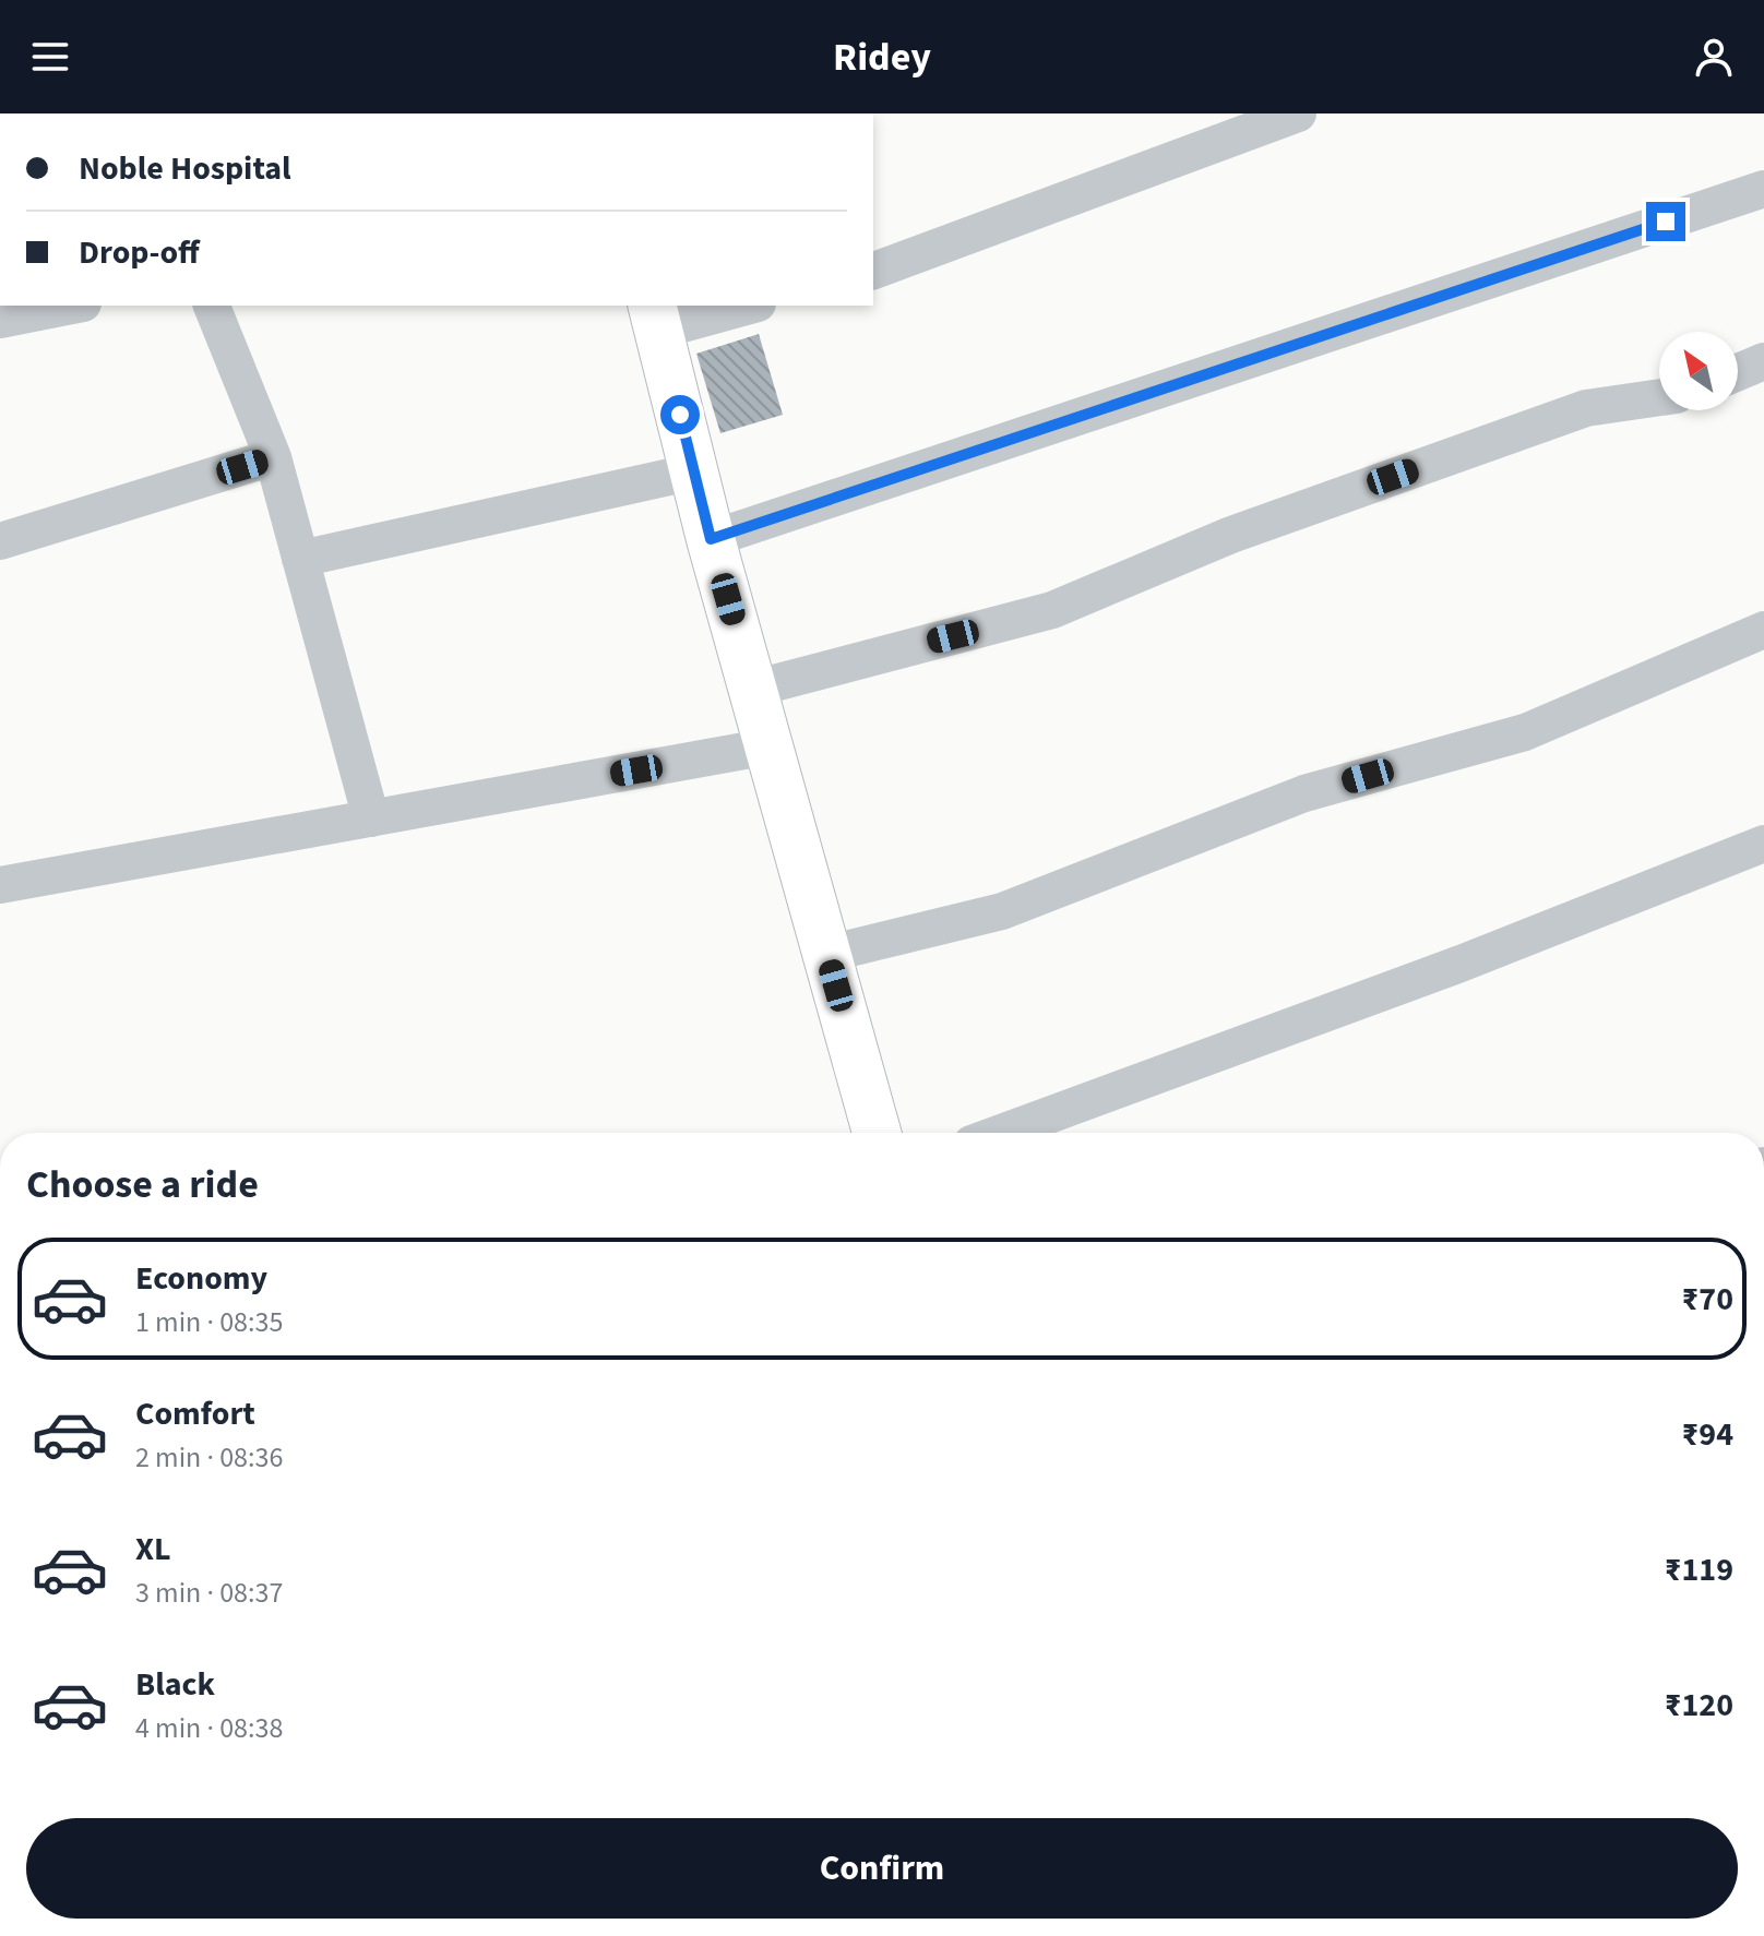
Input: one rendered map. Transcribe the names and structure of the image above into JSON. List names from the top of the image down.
{
  "north": "top left",
  "page": {
    "header": "Ridey",
    "banner": ["Noble Hospital", "Drop-off"],
    "heading": "Choose a ride",
    "list": [
      {
        "name": "Economy",
        "note": "1 min · 08:35",
        "value": "₹70"
      },
      {
        "name": "Comfort",
        "note": "2 min · 08:36",
        "value": "₹94"
      },
      {
        "name": "XL",
        "note": "3 min · 08:37",
        "value": "₹119"
      },
      {
        "name": "Black",
        "note": "4 min · 08:38",
        "value": "₹120"
      }
    ],
    "buttons": "Confirm"
  }
}
